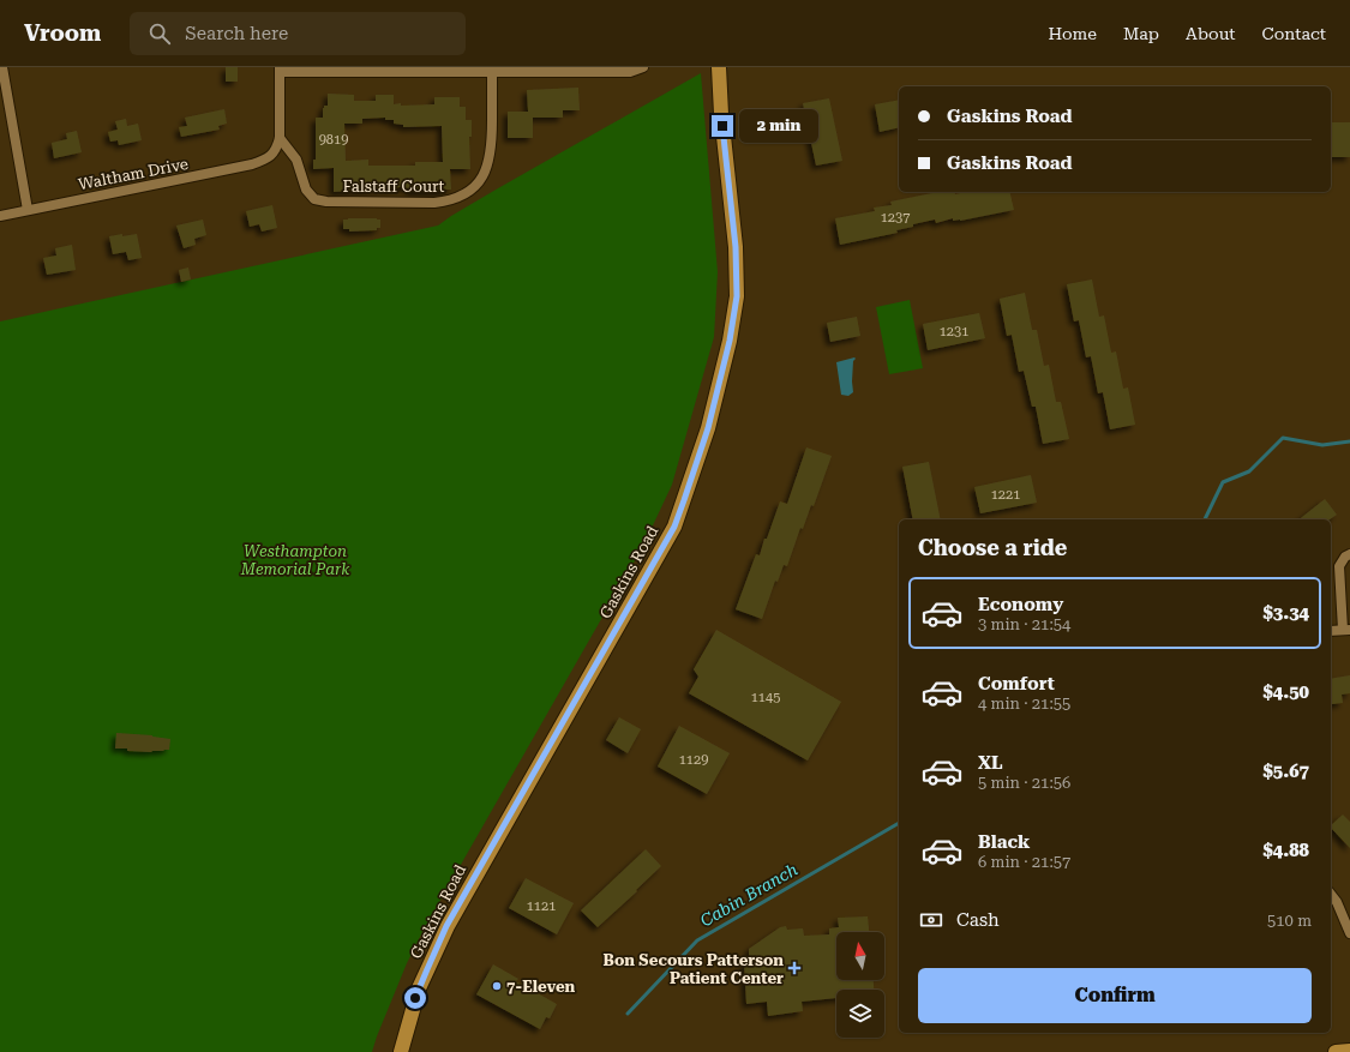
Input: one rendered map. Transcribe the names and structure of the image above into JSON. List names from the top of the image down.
{
  "streets": {
    "main road": ["Gaskins Road"],
    "street": ["Waltham Drive", "Falstaff Court"]
  },
  "crossings": [
    ["Waltham Drive", "Falstaff Court"]
  ],
  "water": ["Cabin Branch"],
  "parks": ["Westhampton Memorial Park"],
  "places": {
    "health": ["Bon Secours Patterson Patient Center"],
    "other": ["7-Eleven"]
  },
  "house_numbers": [
    "9819",
    "1237",
    "1231",
    "1221",
    "1145",
    "1129",
    "1121"
  ],
  "north": "top",
  "page": {
    "header": "Vroom",
    "search": "Search here",
    "nav": [
      "Home",
      "Map",
      "About",
      "Contact"
    ],
    "banner": ["Gaskins Road", "Gaskins Road"],
    "bubble": "2 min",
    "heading": "Choose a ride",
    "list": [
      {
        "name": "Economy",
        "note": "3 min · 21:54",
        "value": "$3.34"
      },
      {
        "name": "Comfort",
        "note": "4 min · 21:55",
        "value": "$4.50"
      },
      {
        "name": "XL",
        "note": "5 min · 21:56",
        "value": "$5.67"
      },
      {
        "name": "Black",
        "note": "6 min · 21:57",
        "value": "$4.88"
      }
    ],
    "pay": ["Cash", "510 m"],
    "buttons": "Confirm"
  }
}
